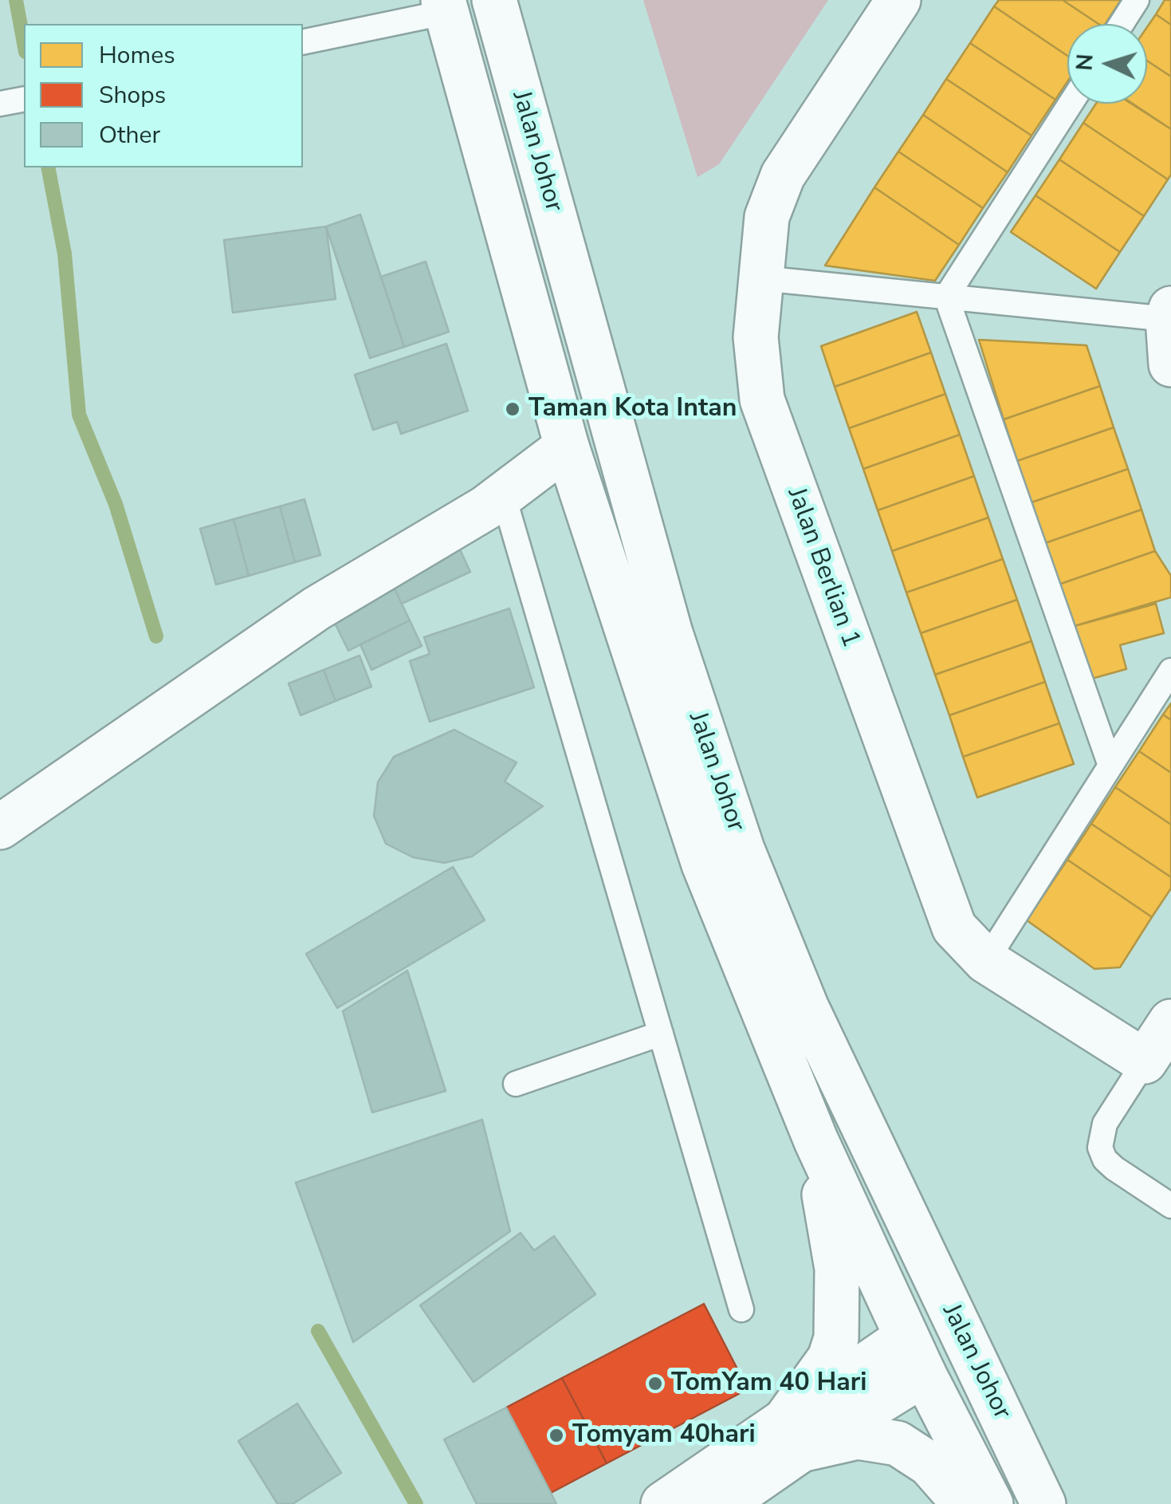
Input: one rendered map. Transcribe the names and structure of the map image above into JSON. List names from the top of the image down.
{
  "streets": {
    "main road": ["Jalan Johor", "Jalan Berlian 1"]
  },
  "places": ["Taman Kota Intan", "TomYam 40 Hari", "Tomyam 40hari"],
  "legend": ["Homes", "Shops", "Other"],
  "north": "left"
}
